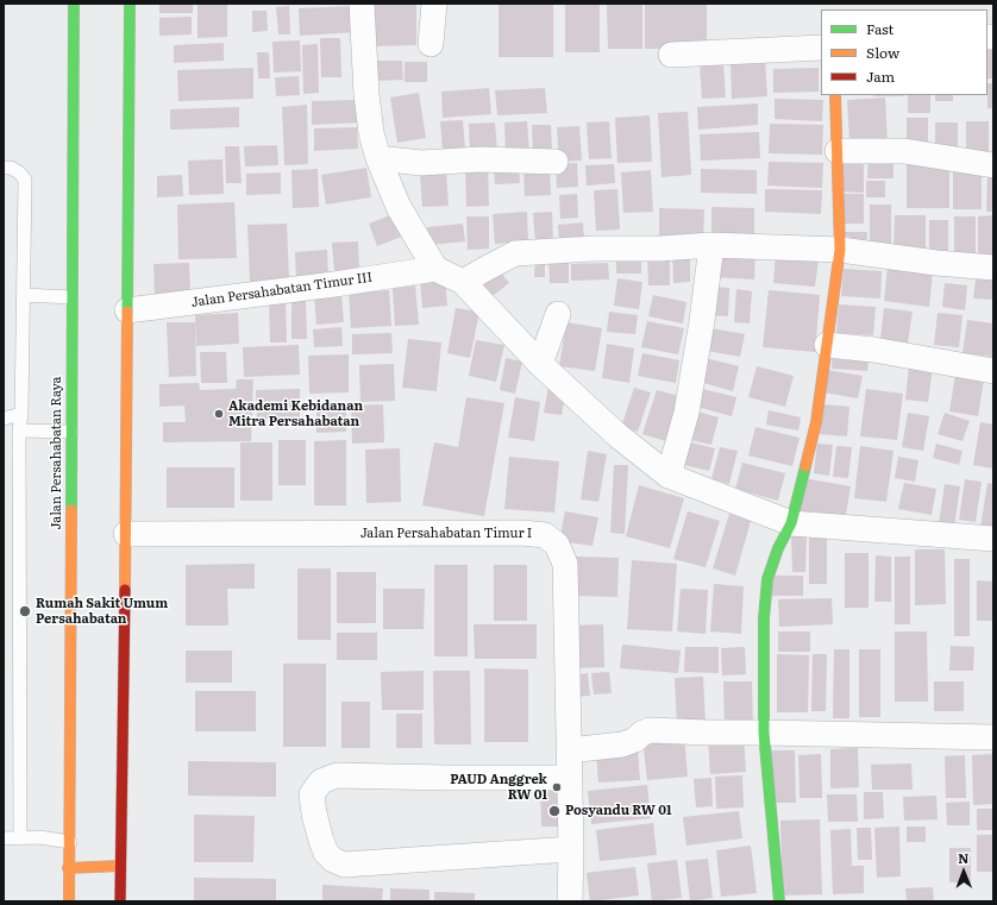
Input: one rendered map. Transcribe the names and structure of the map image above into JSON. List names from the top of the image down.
{
  "streets": {
    "street": ["Jalan Persahabatan Timur III", "Jalan Persahabatan Raya", "Jalan Persahabatan Timur I"]
  },
  "places": [
    "Akademi Kebidanan Mitra Persahabatan",
    "Rumah Sakit Umum Persahabatan",
    "PAUD Anggrek RW 01",
    "Posyandu RW 01"
  ],
  "legend": ["Fast", "Slow", "Jam"],
  "north": "top"
}
